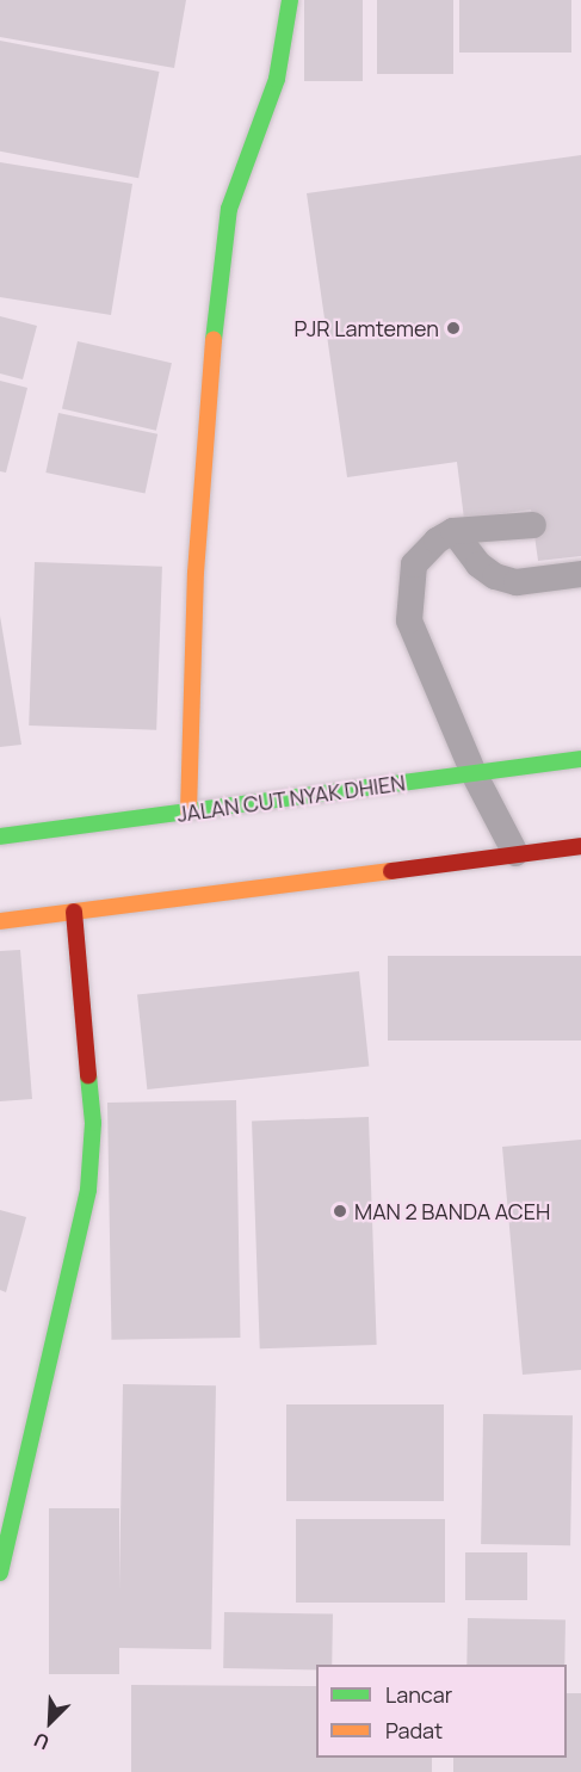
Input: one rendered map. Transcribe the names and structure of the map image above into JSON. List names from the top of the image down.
{
  "streets": {
    "main road": ["JALAN CUT NYAK DHIEN"]
  },
  "places": ["PJR Lamtemen", "MAN 2 BANDA ACEH"],
  "legend": ["Lancar", "Padat"],
  "north": "bottom left"
}
